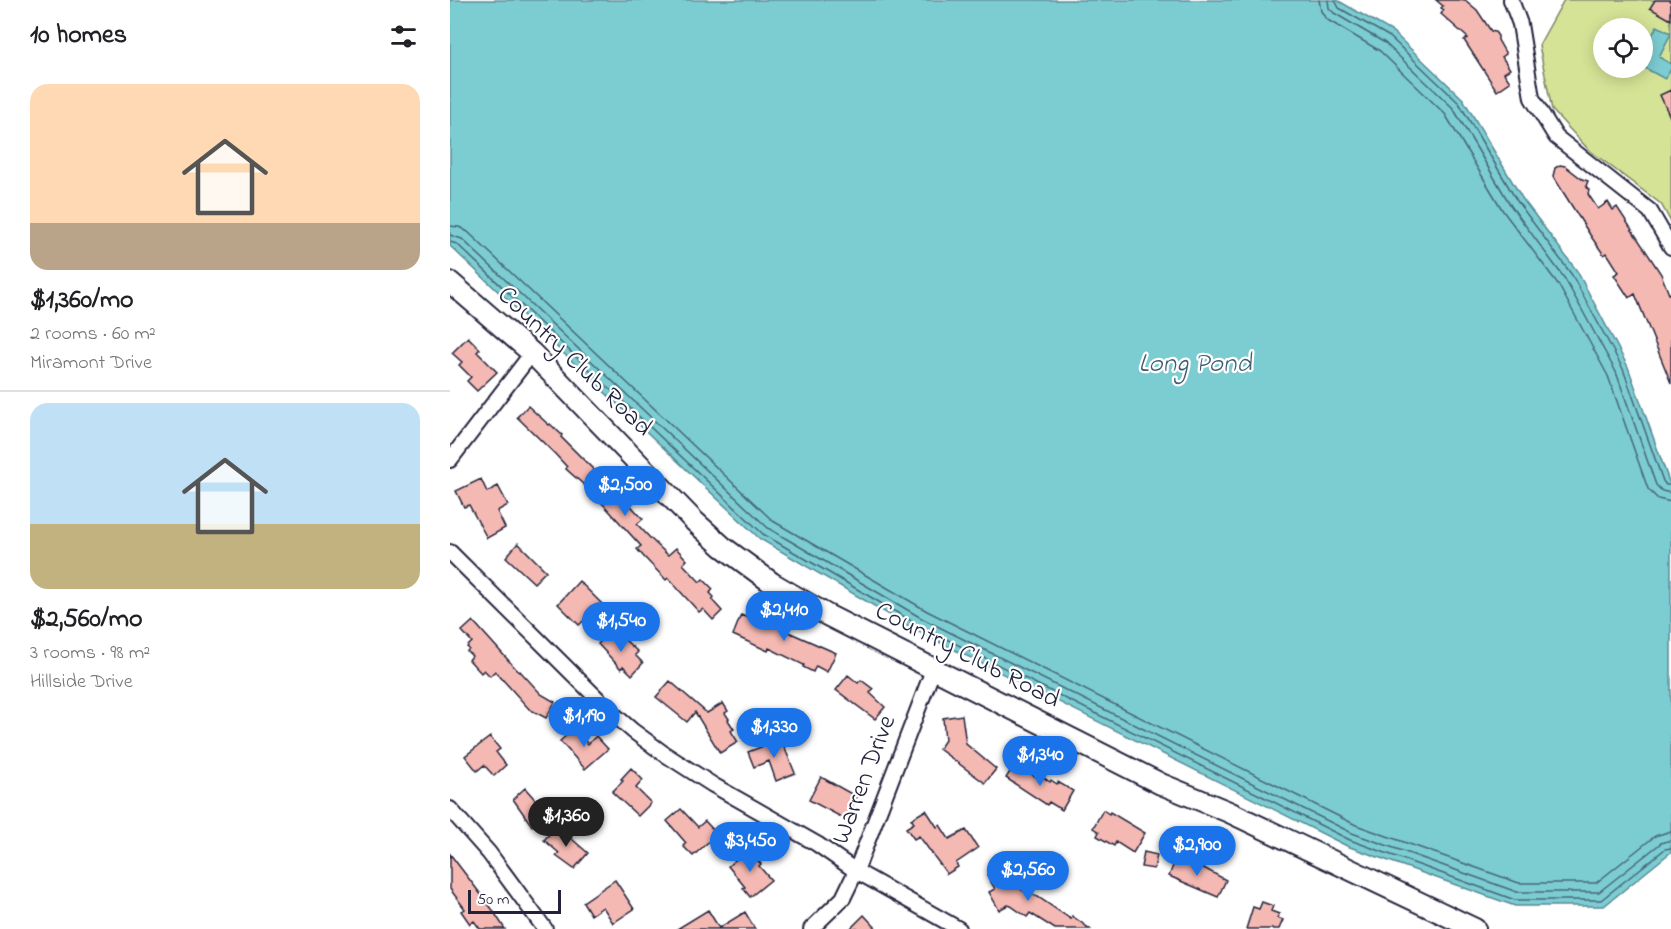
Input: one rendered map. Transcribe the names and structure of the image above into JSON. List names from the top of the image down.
{
  "streets": {
    "street": ["Country Club Road", "Warren Drive"]
  },
  "crossings": [
    ["Country Club Road", "Warren Drive"]
  ],
  "water": ["Long Pond"],
  "scale_bar": "50 m",
  "page": {
    "heading": "10 homes",
    "list": [
      {
        "name": "$1,360/mo",
        "note": "2 rooms · 60 m² · Miramont Drive"
      },
      {
        "name": "$2,560/mo",
        "note": "3 rooms · 98 m² · Hillside Drive"
      }
    ],
    "price": [
      "$2,500",
      "$2,410",
      "$1,540",
      "$1,190",
      "$1,330",
      "$1,340",
      "$1,360",
      "$3,450",
      "$2,900",
      "$2,560"
    ],
    "scale": "50 m"
  }
}
